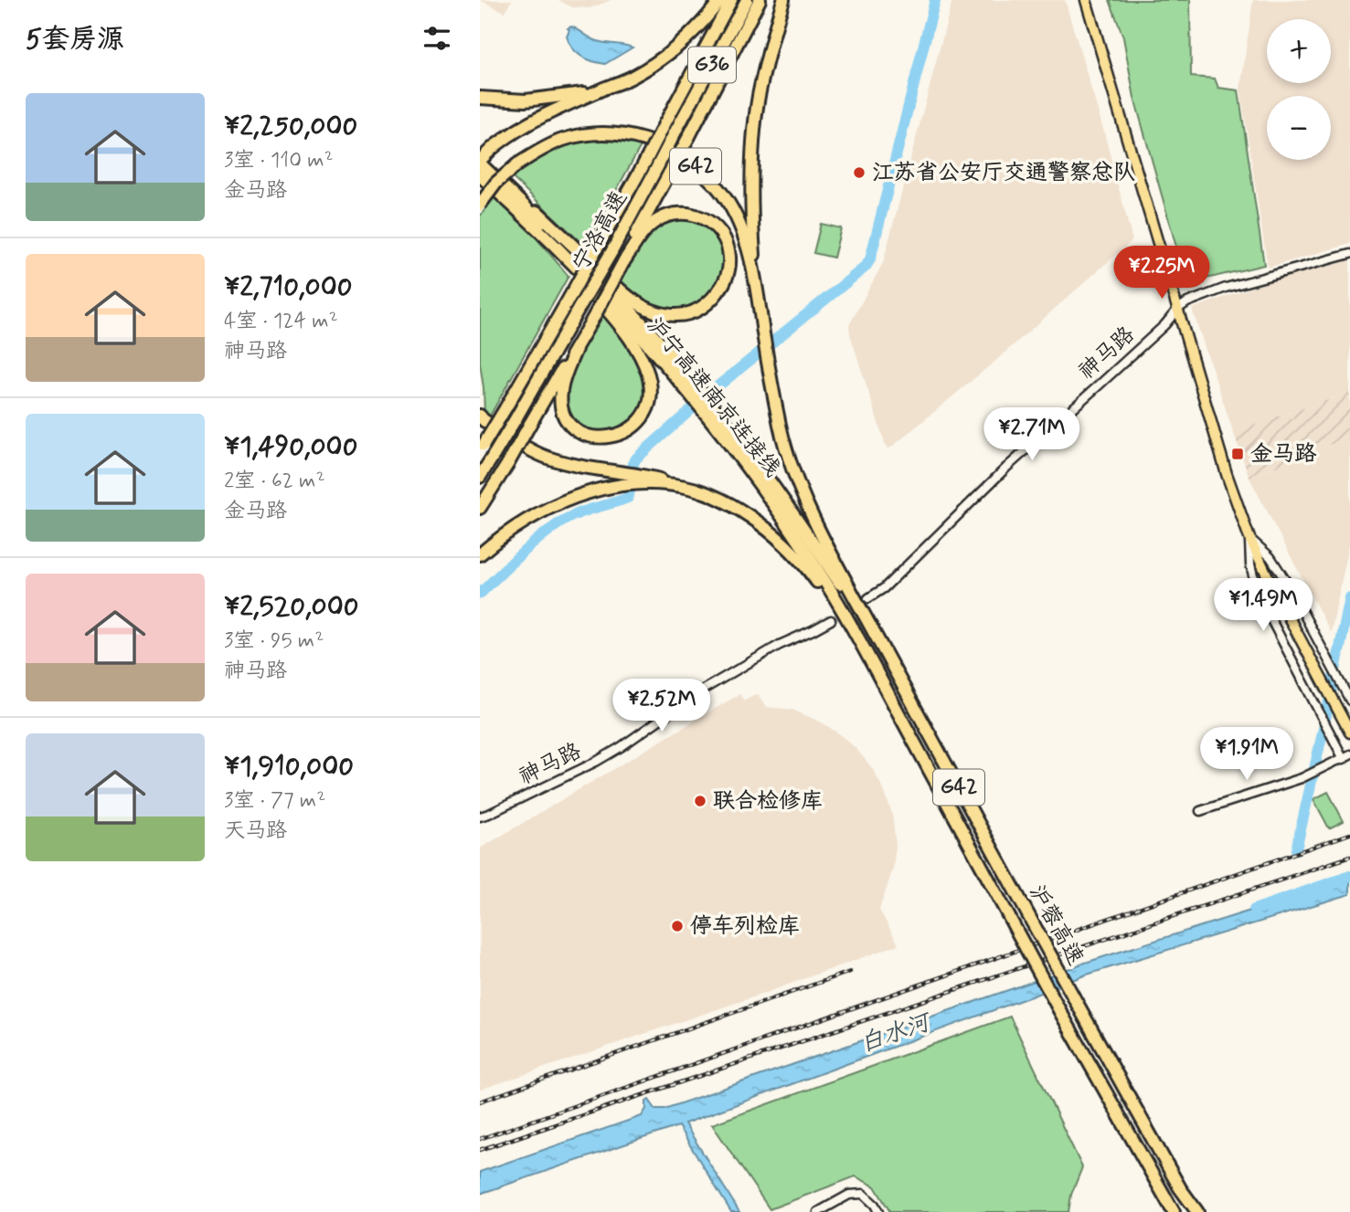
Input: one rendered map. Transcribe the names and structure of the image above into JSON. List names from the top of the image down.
{
  "streets": {
    "highway": [
      "G36",
      "G42",
      "宁洛高速",
      "沪宁高速南京连接线",
      "沪蓉高速"
    ],
    "street": ["神马路"]
  },
  "crossings": [
    ["G42", "沪宁高速南京连接线"],
    ["G42", "沪蓉高速"],
    ["沪宁高速南京连接线", "沪蓉高速"]
  ],
  "water": ["白水河"],
  "places": {
    "other": ["江苏省公安厅交通警察总队", "联合检修库", "停车列检库"],
    "transit": ["金马路"]
  },
  "page": {
    "heading": "5套房源",
    "map_buttons": ["+", "−"],
    "list": [
      {
        "name": "¥2,250,000",
        "note": "3室 · 110 m² · 金马路"
      },
      {
        "name": "¥2,710,000",
        "note": "4室 · 124 m² · 神马路"
      },
      {
        "name": "¥1,490,000",
        "note": "2室 · 62 m² · 金马路"
      },
      {
        "name": "¥2,520,000",
        "note": "3室 · 95 m² · 神马路"
      },
      {
        "name": "¥1,910,000",
        "note": "3室 · 77 m² · 天马路"
      }
    ],
    "price": [
      "¥2.25M",
      "¥2.71M",
      "¥1.49M",
      "¥2.52M",
      "¥1.91M"
    ]
  }
}
